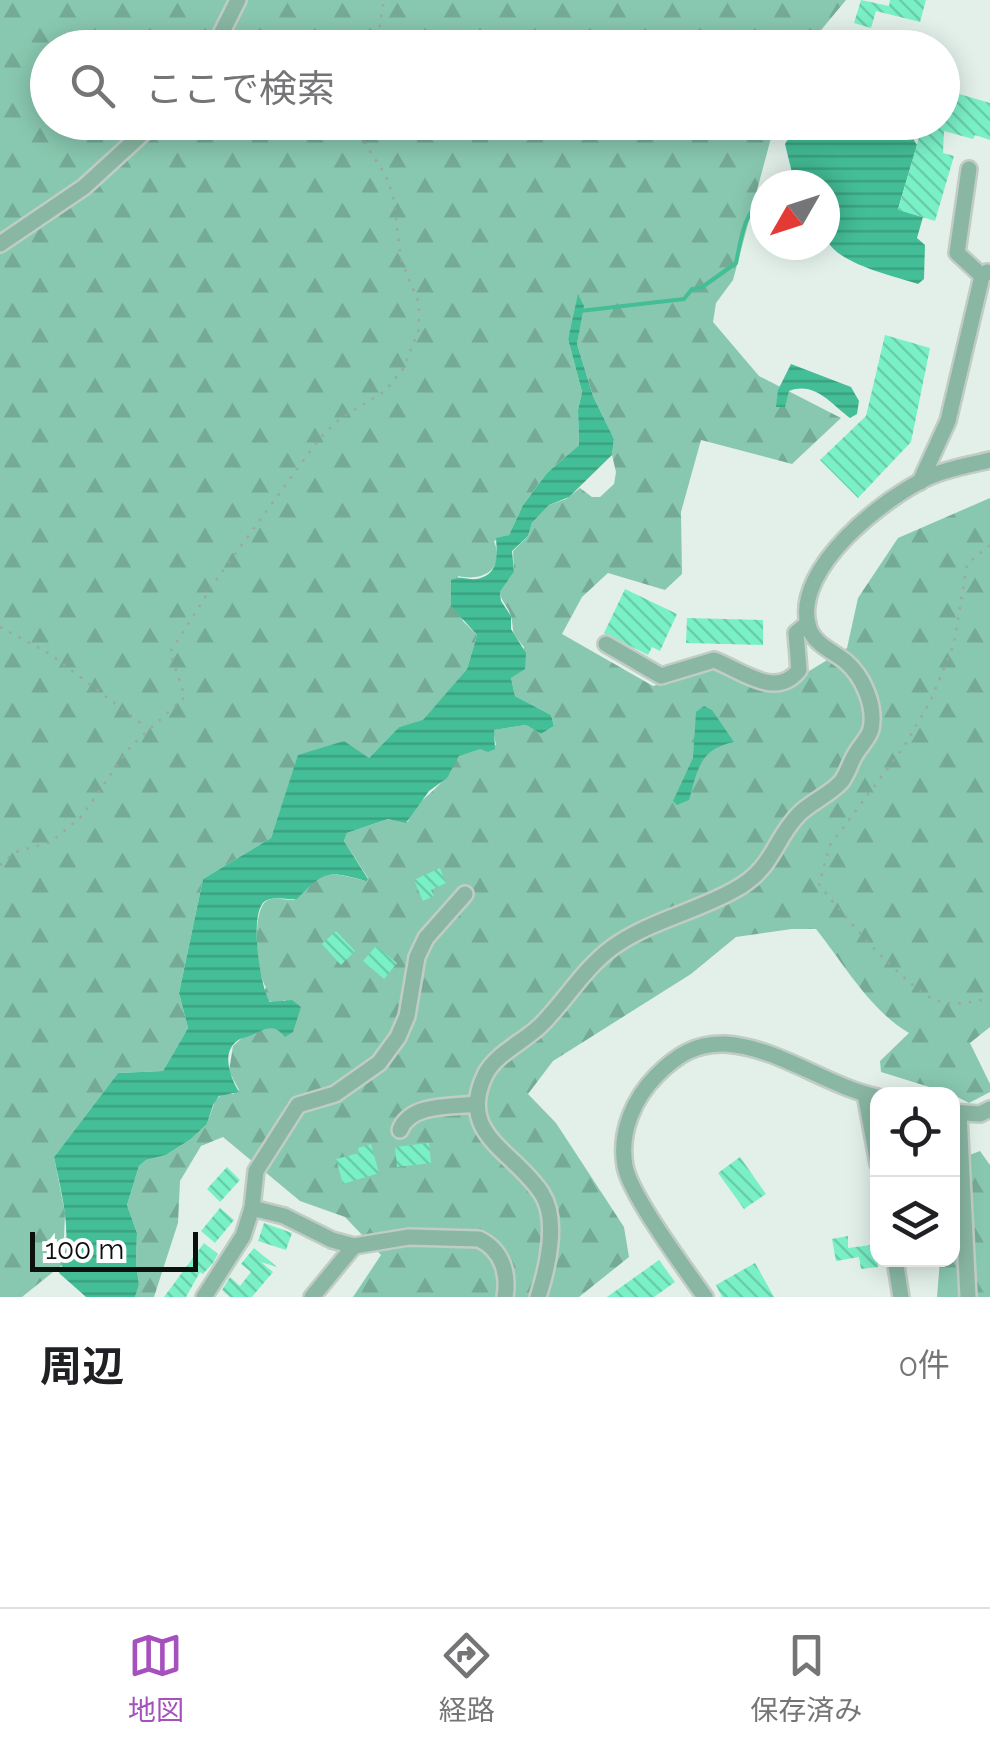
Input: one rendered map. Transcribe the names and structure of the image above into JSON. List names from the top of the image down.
{
  "scale_bar": "100 m",
  "north": "bottom left",
  "page": {
    "search": "ここで検索",
    "scale": "100 m",
    "heading": ["周辺", "0件"],
    "nav": ["地図", "経路", "保存済み"]
  }
}
